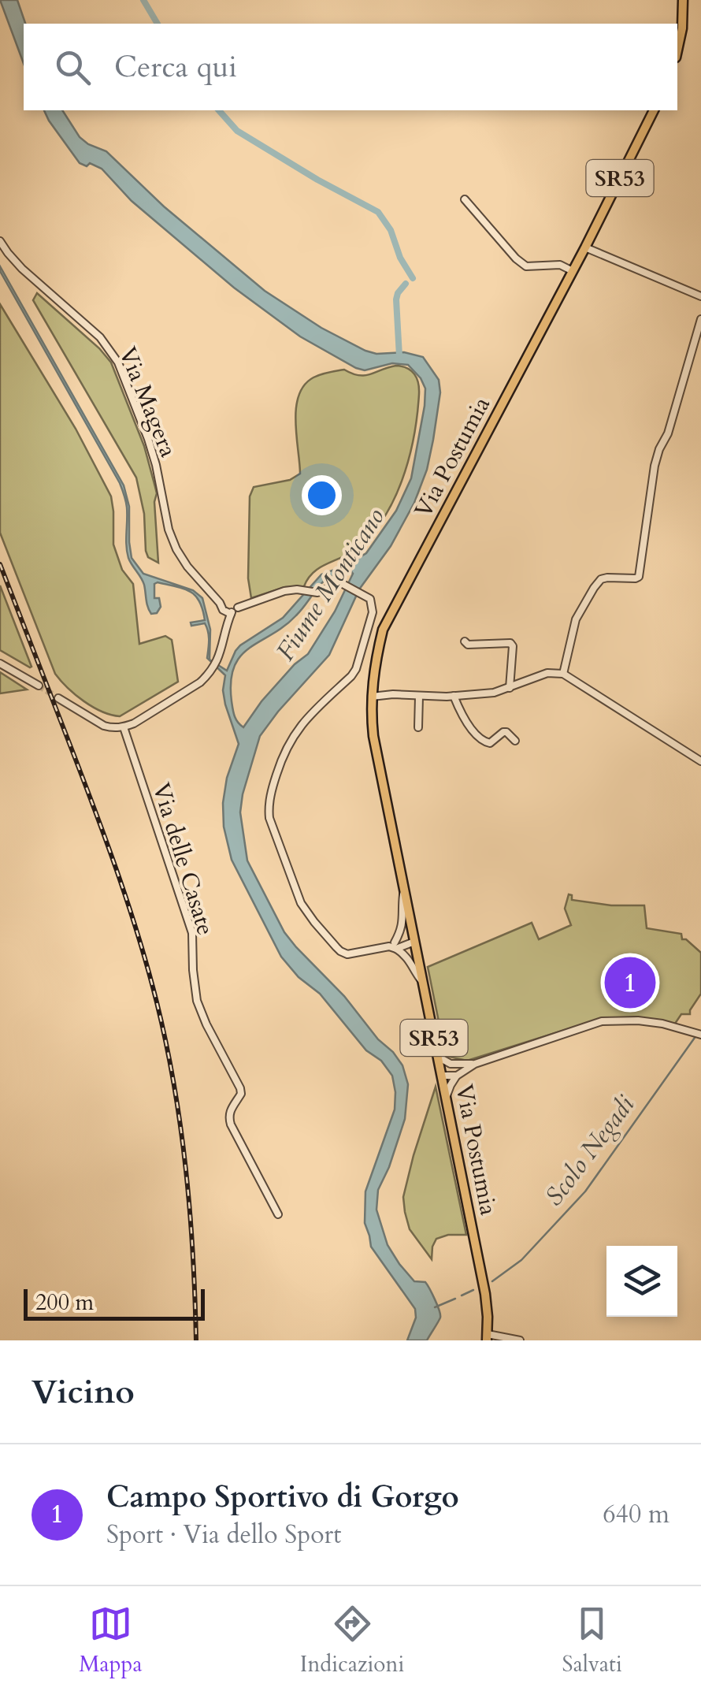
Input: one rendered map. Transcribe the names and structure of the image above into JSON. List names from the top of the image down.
{
  "streets": {
    "main road": ["SR53", "Via Postumia"],
    "street": ["Via Magera", "Via delle Casate"]
  },
  "crossings": [
    ["SR53", "Via Postumia"]
  ],
  "water": ["Fiume Monticano", "Scolo Negadi"],
  "scale_bar": "200 m",
  "page": {
    "search": "Cerca qui",
    "pins": "1",
    "scale": "200 m",
    "heading": "Vicino",
    "list": [
      {
        "mark": "1",
        "name": "Campo Sportivo di Gorgo",
        "note": "Sport · Via dello Sport",
        "value": "640 m"
      }
    ],
    "nav": ["Mappa", "Indicazioni", "Salvati"]
  }
}
